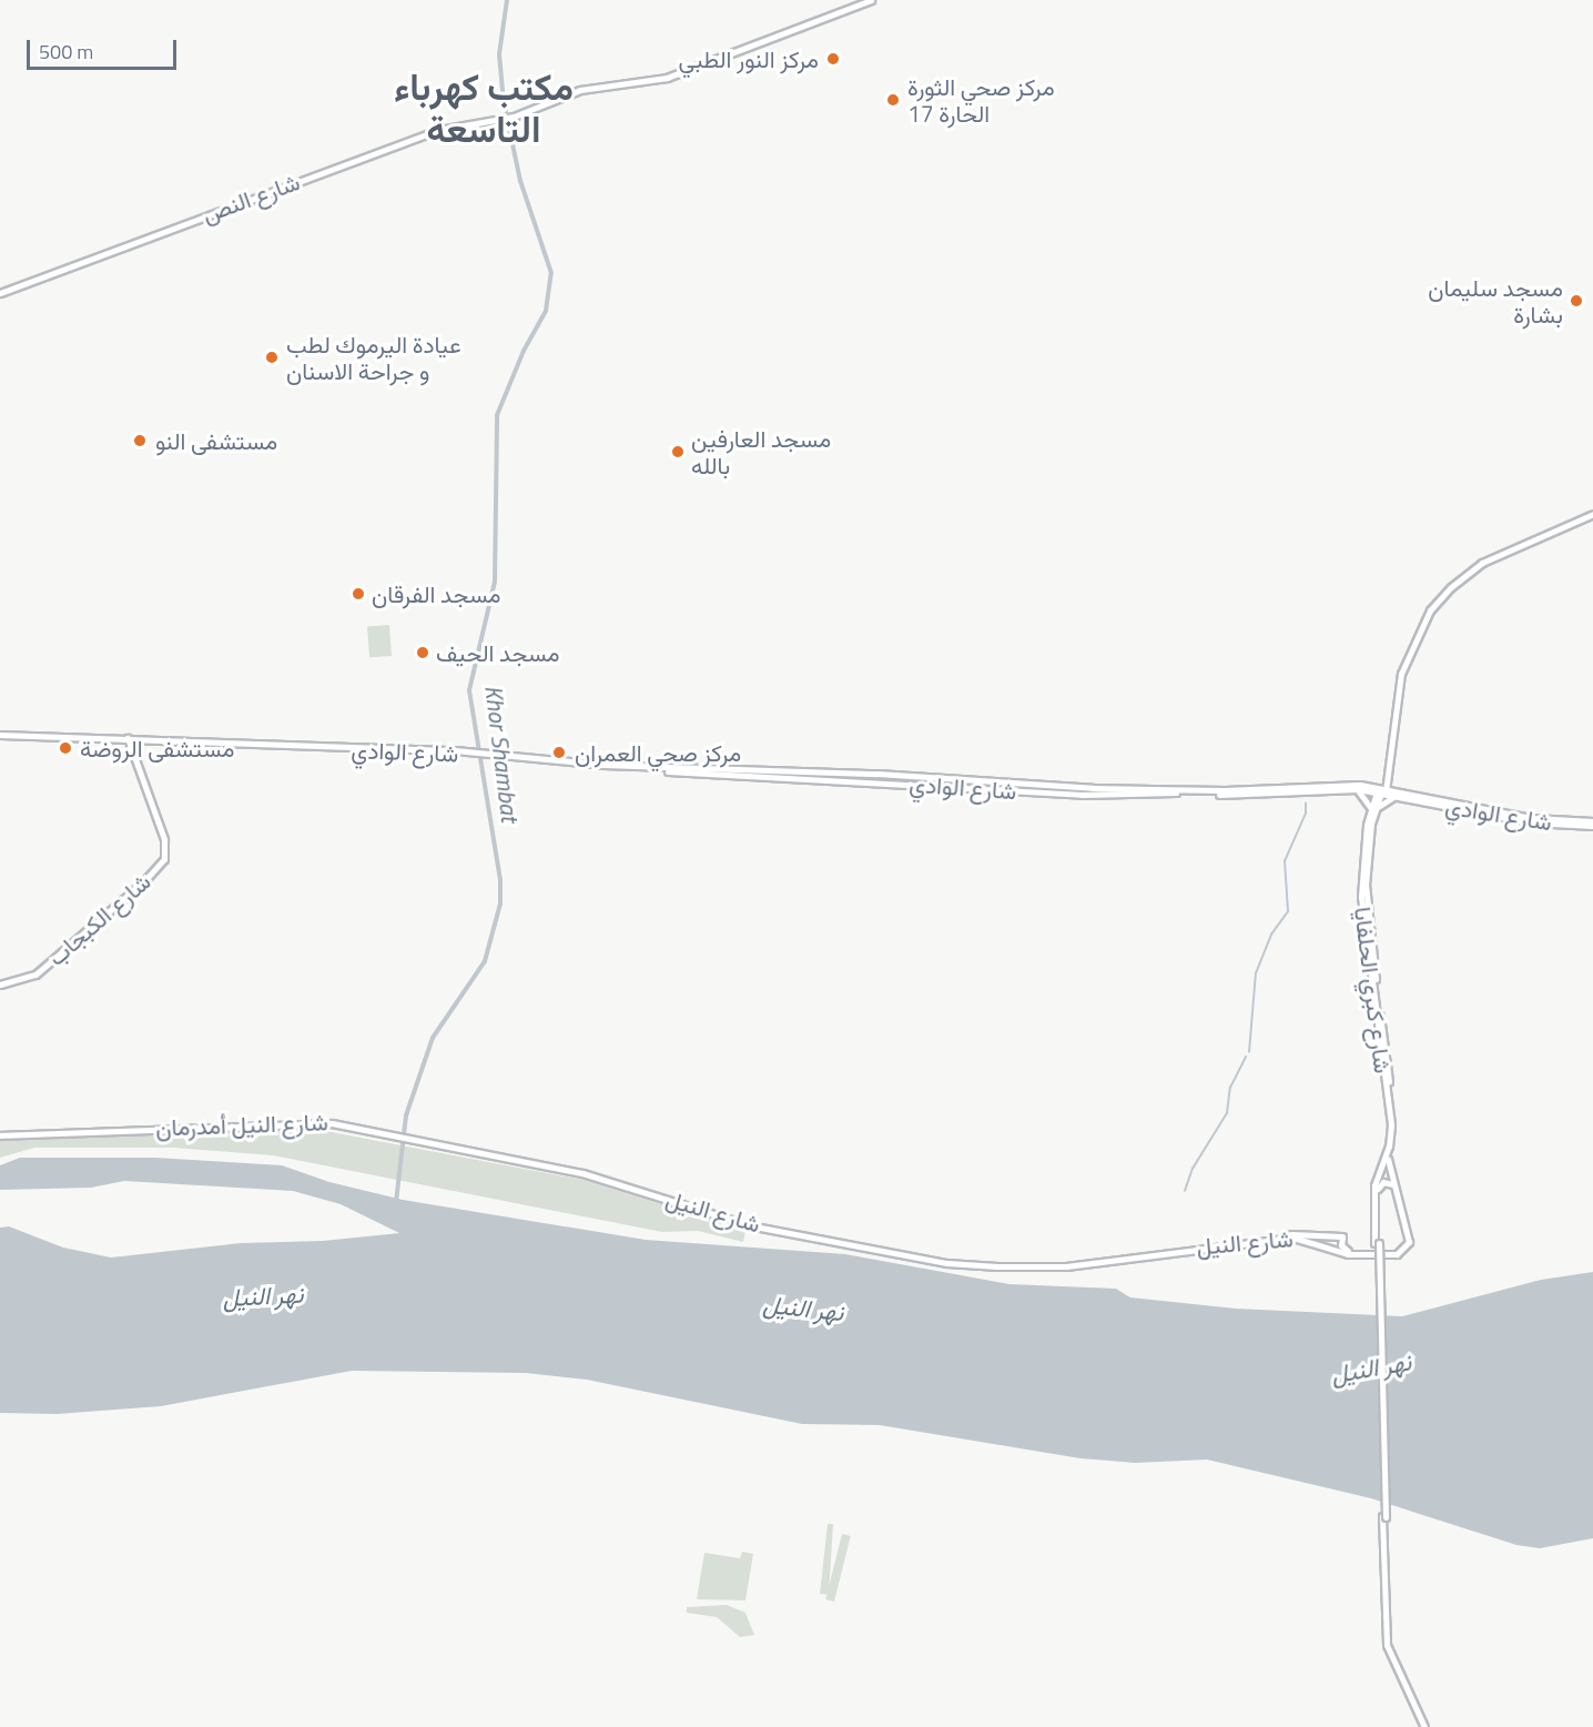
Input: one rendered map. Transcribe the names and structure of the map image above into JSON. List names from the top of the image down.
{
  "streets": {
    "main road": [
      "شارع النص",
      "شارع الوادي",
      "شارع الكبجاب",
      "شارع كبري الحلفايا",
      "شارع النيل أمدرمان",
      "شارع النيل"
    ]
  },
  "crossings": [
    ["شارع الوادي", "شارع كبري الحلفايا"],
    ["شارع النيل أمدرمان", "شارع النيل"]
  ],
  "districts": ["مكتب كهرباء التاسعة"],
  "water": ["Khor Shambat", "نهر النيل"],
  "places": [
    "مركز النور الطبي",
    "مركز صحي الثورة الحارة 17",
    "مسجد سليمان بشارة",
    "عيادة اليرموك لطب و جراحة الاسنان",
    "مستشفى النو",
    "مسجد العارفين بالله",
    "مسجد الفرقان",
    "مسجد الحيف",
    "مستشفى الروضة",
    "مركز صحي العمران"
  ],
  "scale_bar": "500 m"
}
